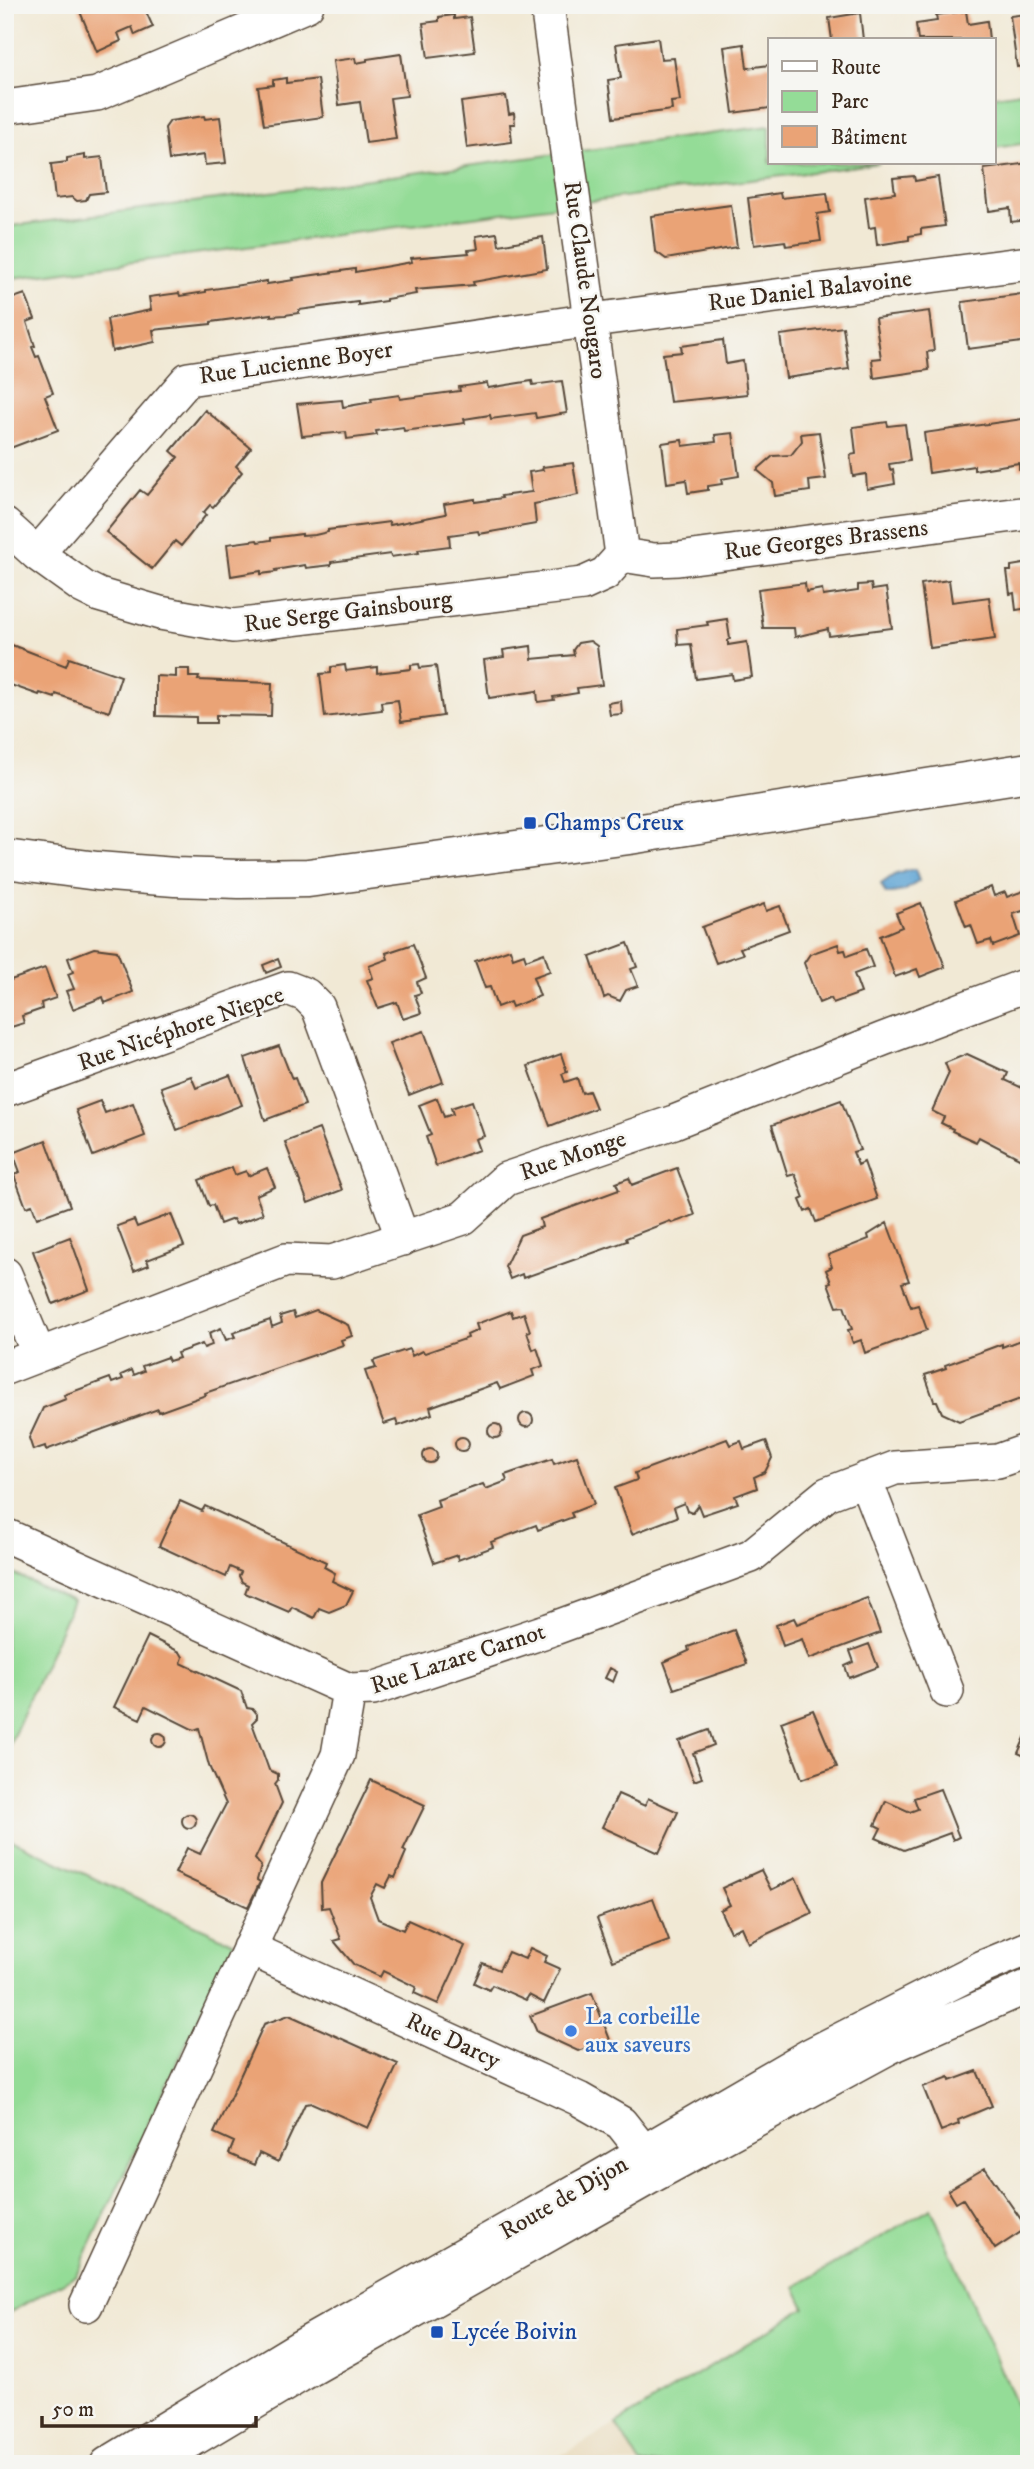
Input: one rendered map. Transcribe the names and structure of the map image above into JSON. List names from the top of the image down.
{
  "streets": {
    "street": [
      "Rue Claude Nougaro",
      "Rue Daniel Balavoine",
      "Rue Lucienne Boyer",
      "Rue Georges Brassens",
      "Rue Serge Gainsbourg",
      "Rue Nicéphore Niepce",
      "Rue Monge",
      "Rue Lazare Carnot",
      "Rue Darcy",
      "Route de Dijon"
    ]
  },
  "crossings": [
    ["Rue Claude Nougaro", "Rue Daniel Balavoine"],
    ["Rue Claude Nougaro", "Rue Lucienne Boyer"],
    ["Rue Claude Nougaro", "Rue Georges Brassens"],
    ["Rue Claude Nougaro", "Rue Serge Gainsbourg"],
    ["Rue Daniel Balavoine", "Rue Lucienne Boyer"],
    ["Rue Lucienne Boyer", "Rue Serge Gainsbourg"],
    ["Rue Georges Brassens", "Rue Serge Gainsbourg"],
    ["Rue Nicéphore Niepce", "Rue Monge"],
    ["Rue Darcy", "Route de Dijon"]
  ],
  "places": {
    "transit": ["Champs Creux", "Lycée Boivin"],
    "other": ["La corbeille aux saveurs"]
  },
  "legend": ["Route", "Parc", "Bâtiment"],
  "scale_bar": "50 m"
}
